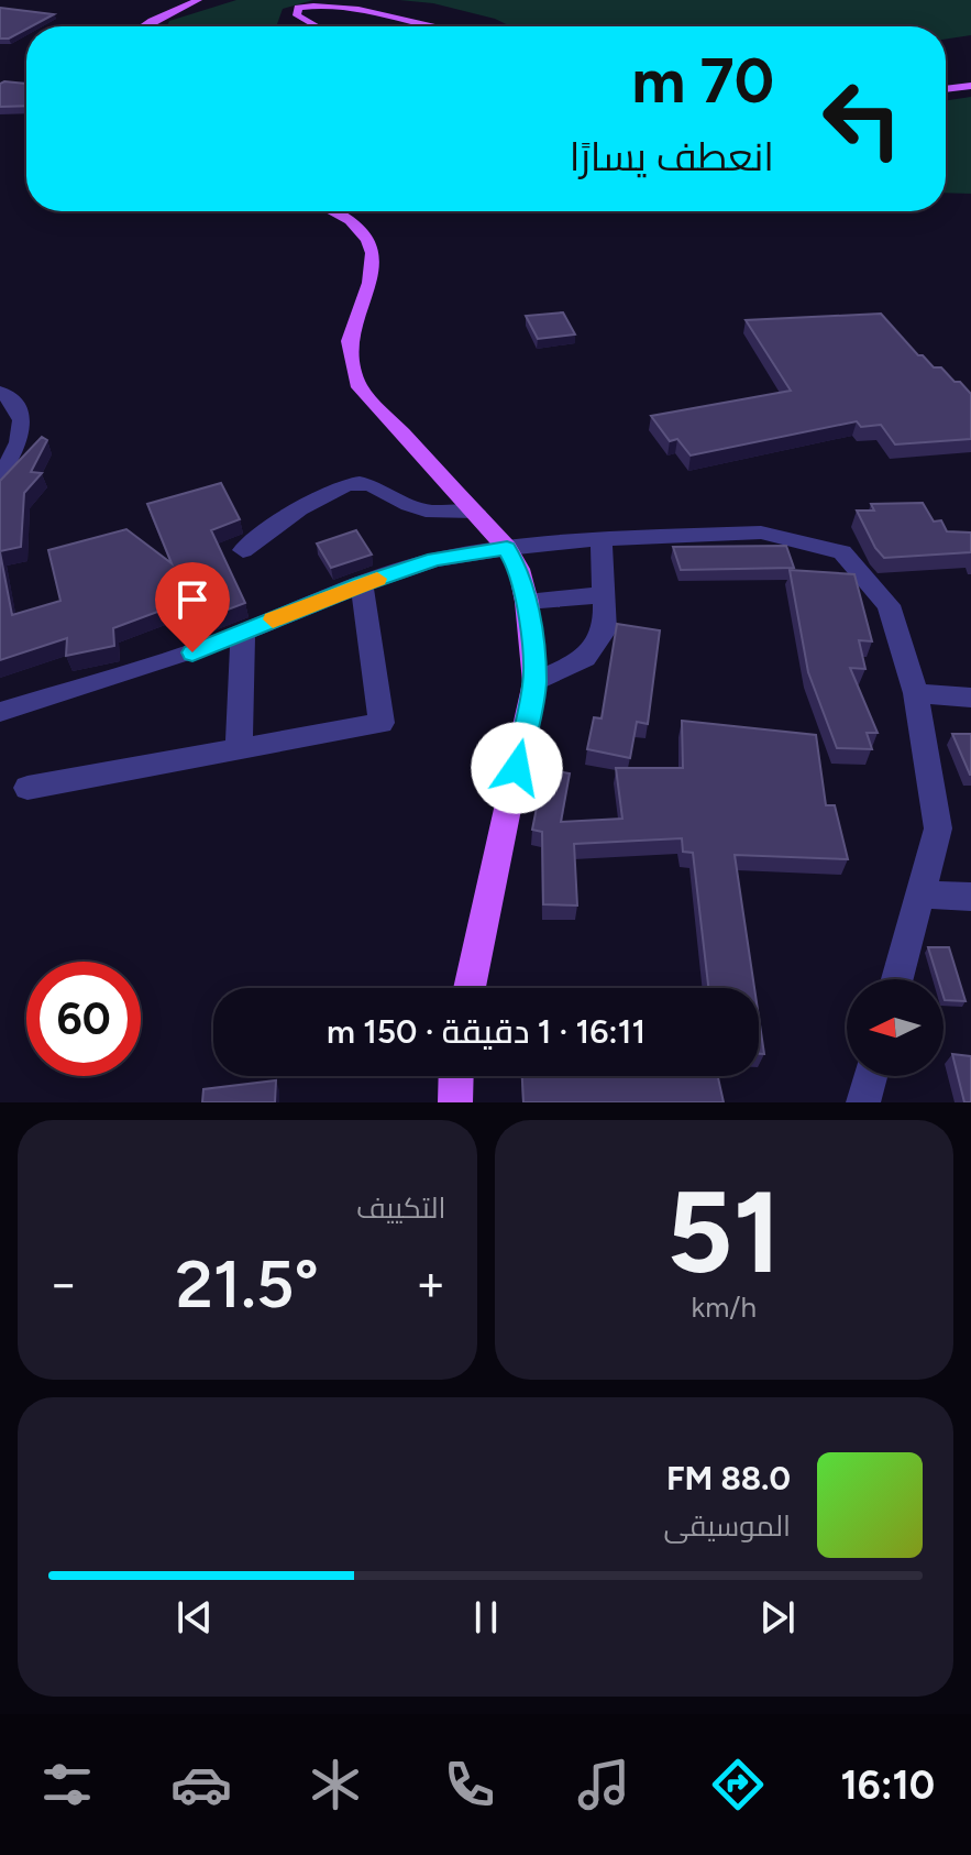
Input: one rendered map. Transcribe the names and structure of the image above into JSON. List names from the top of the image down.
{
  "north": "left",
  "page": {
    "turn": ["70 m", "انعطف يسارًا"],
    "limit": "60",
    "trip": "16:11 · 1 دقيقة · 150 m",
    "tile": [
      ["51", "km/h"],
      "التكييف"
    ],
    "heat": ["−", "21.5°", "+"],
    "song": ["88.0 FM", "الموسيقى"],
    "tabs": "16:10"
  }
}
